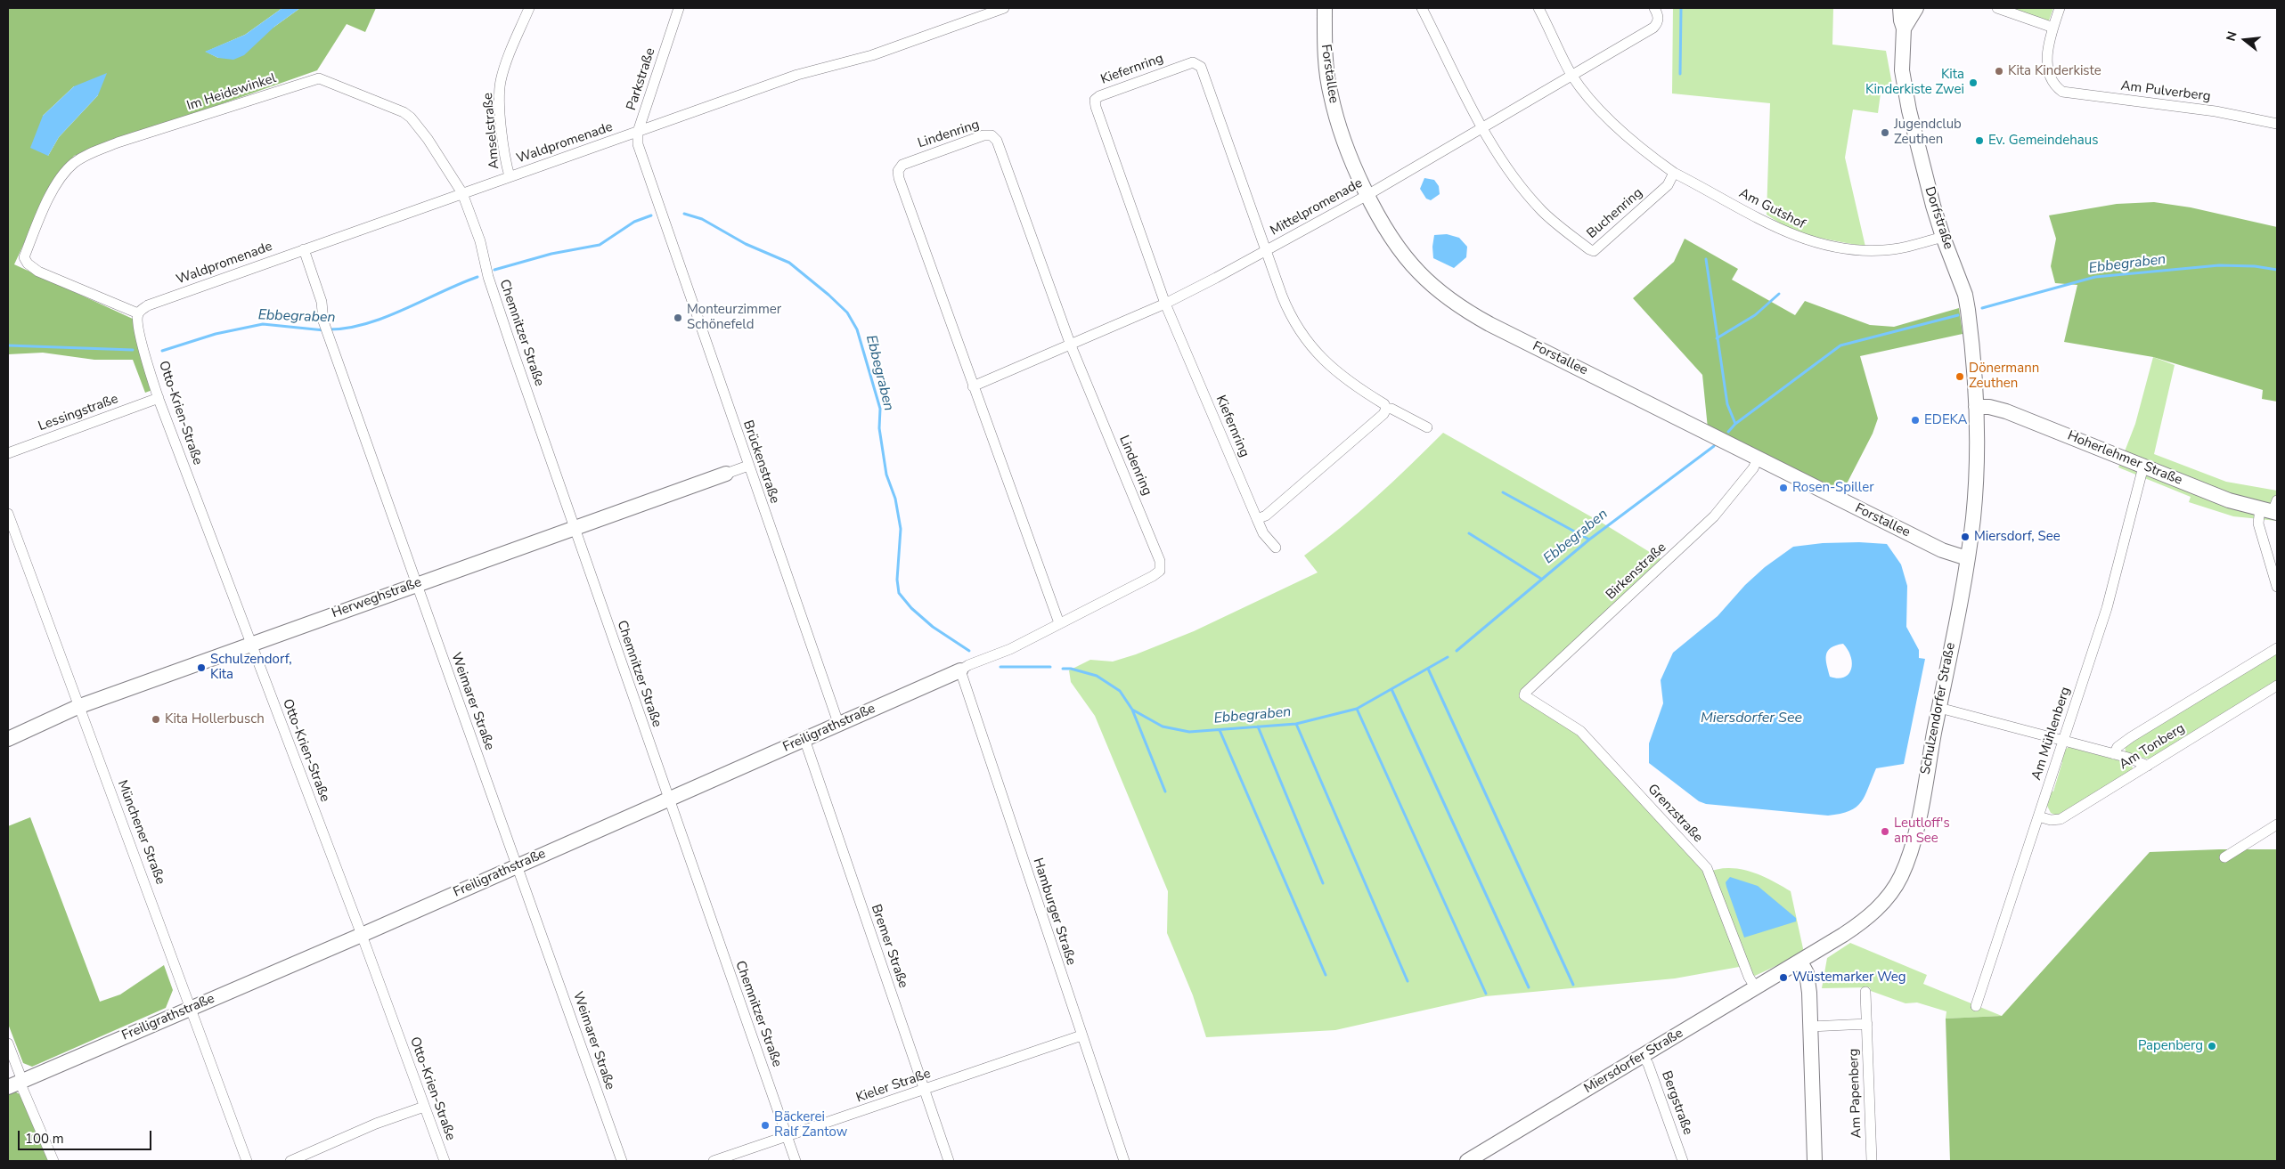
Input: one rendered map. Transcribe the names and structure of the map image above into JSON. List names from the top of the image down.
{
  "streets": {
    "street": [
      "Kiefernring",
      "Forstallee",
      "Parkstraße",
      "Am Pulverberg",
      "Im Heidewinkel",
      "Amselstraße",
      "Lindenring",
      "Waldpromenade",
      "Mittelpromenade",
      "Am Gutshof",
      "Buchenring",
      "Dorfstraße",
      "Chemnitzer Straße",
      "Lessingstraße",
      "Otto-Krien-Straße",
      "Hoherlehmer Straße",
      "Brückenstraße",
      "Birkenstraße",
      "Herweghstraße",
      "Weimarer Straße",
      "Schulzendorfer Straße",
      "Freiligrathstraße",
      "Am Mühlenberg",
      "Am Tonberg",
      "Grenzstraße",
      "Münchener Straße",
      "Hamburger Straße",
      "Bremer Straße",
      "Miersdorfer Straße",
      "Kieler Straße",
      "Am Papenberg",
      "Bergstraße"
    ]
  },
  "crossings": [
    ["Kiefernring", "Mittelpromenade"],
    ["Forstallee", "Mittelpromenade"],
    ["Forstallee", "Birkenstraße"],
    ["Forstallee", "Schulzendorfer Straße"],
    ["Parkstraße", "Waldpromenade"],
    ["Parkstraße", "Brückenstraße"],
    ["Im Heidewinkel", "Waldpromenade"],
    ["Im Heidewinkel", "Chemnitzer Straße"],
    ["Im Heidewinkel", "Otto-Krien-Straße"],
    ["Amselstraße", "Waldpromenade"],
    ["Lindenring", "Mittelpromenade"],
    ["Lindenring", "Freiligrathstraße"],
    ["Waldpromenade", "Chemnitzer Straße"],
    ["Waldpromenade", "Otto-Krien-Straße"],
    ["Waldpromenade", "Weimarer Straße"],
    ["Mittelpromenade", "Buchenring"],
    ["Am Gutshof", "Buchenring"],
    ["Am Gutshof", "Dorfstraße"],
    ["Dorfstraße", "Hoherlehmer Straße"],
    ["Dorfstraße", "Schulzendorfer Straße"],
    ["Chemnitzer Straße", "Herweghstraße"],
    ["Chemnitzer Straße", "Freiligrathstraße"],
    ["Chemnitzer Straße", "Kieler Straße"],
    ["Lessingstraße", "Otto-Krien-Straße"],
    ["Otto-Krien-Straße", "Herweghstraße"],
    ["Otto-Krien-Straße", "Freiligrathstraße"],
    ["Hoherlehmer Straße", "Schulzendorfer Straße"],
    ["Hoherlehmer Straße", "Am Mühlenberg"],
    ["Brückenstraße", "Herweghstraße"],
    ["Brückenstraße", "Freiligrathstraße"],
    ["Birkenstraße", "Grenzstraße"],
    ["Herweghstraße", "Weimarer Straße"],
    ["Herweghstraße", "Münchener Straße"],
    ["Weimarer Straße", "Freiligrathstraße"],
    ["Schulzendorfer Straße", "Miersdorfer Straße"],
    ["Freiligrathstraße", "Münchener Straße"],
    ["Freiligrathstraße", "Hamburger Straße"],
    ["Freiligrathstraße", "Bremer Straße"],
    ["Am Mühlenberg", "Am Tonberg"],
    ["Grenzstraße", "Miersdorfer Straße"],
    ["Hamburger Straße", "Kieler Straße"],
    ["Bremer Straße", "Kieler Straße"],
    ["Miersdorfer Straße", "Bergstraße"]
  ],
  "water": ["Ebbegraben", "Miersdorfer See"],
  "places": [
    "Kita Kinderkiste",
    "Kita Kinderkiste Zwei",
    "Jugendclub Zeuthen",
    "Ev. Gemeindehaus",
    "Monteurzimmer Schönefeld",
    "Dönermann Zeuthen",
    "EDEKA",
    "Rosen-Spiller",
    "Miersdorf, See",
    "Schulzendorf, Kita",
    "Kita Hollerbusch",
    "Leutloff's am See",
    "Wüstemarker Weg",
    "Papenberg",
    "Bäckerei Ralf Zantow"
  ],
  "scale_bar": "100 m",
  "north": "left"
}
